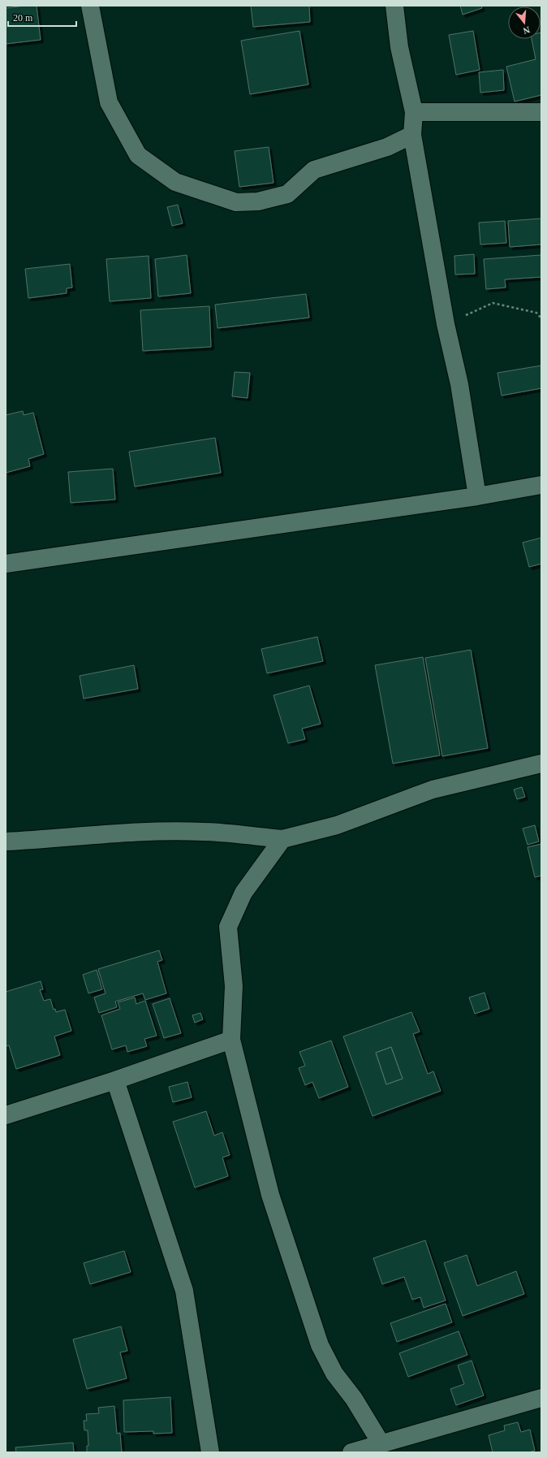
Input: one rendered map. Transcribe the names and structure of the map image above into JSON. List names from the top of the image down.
{
  "scale_bar": "20 m",
  "north": "bottom"
}
